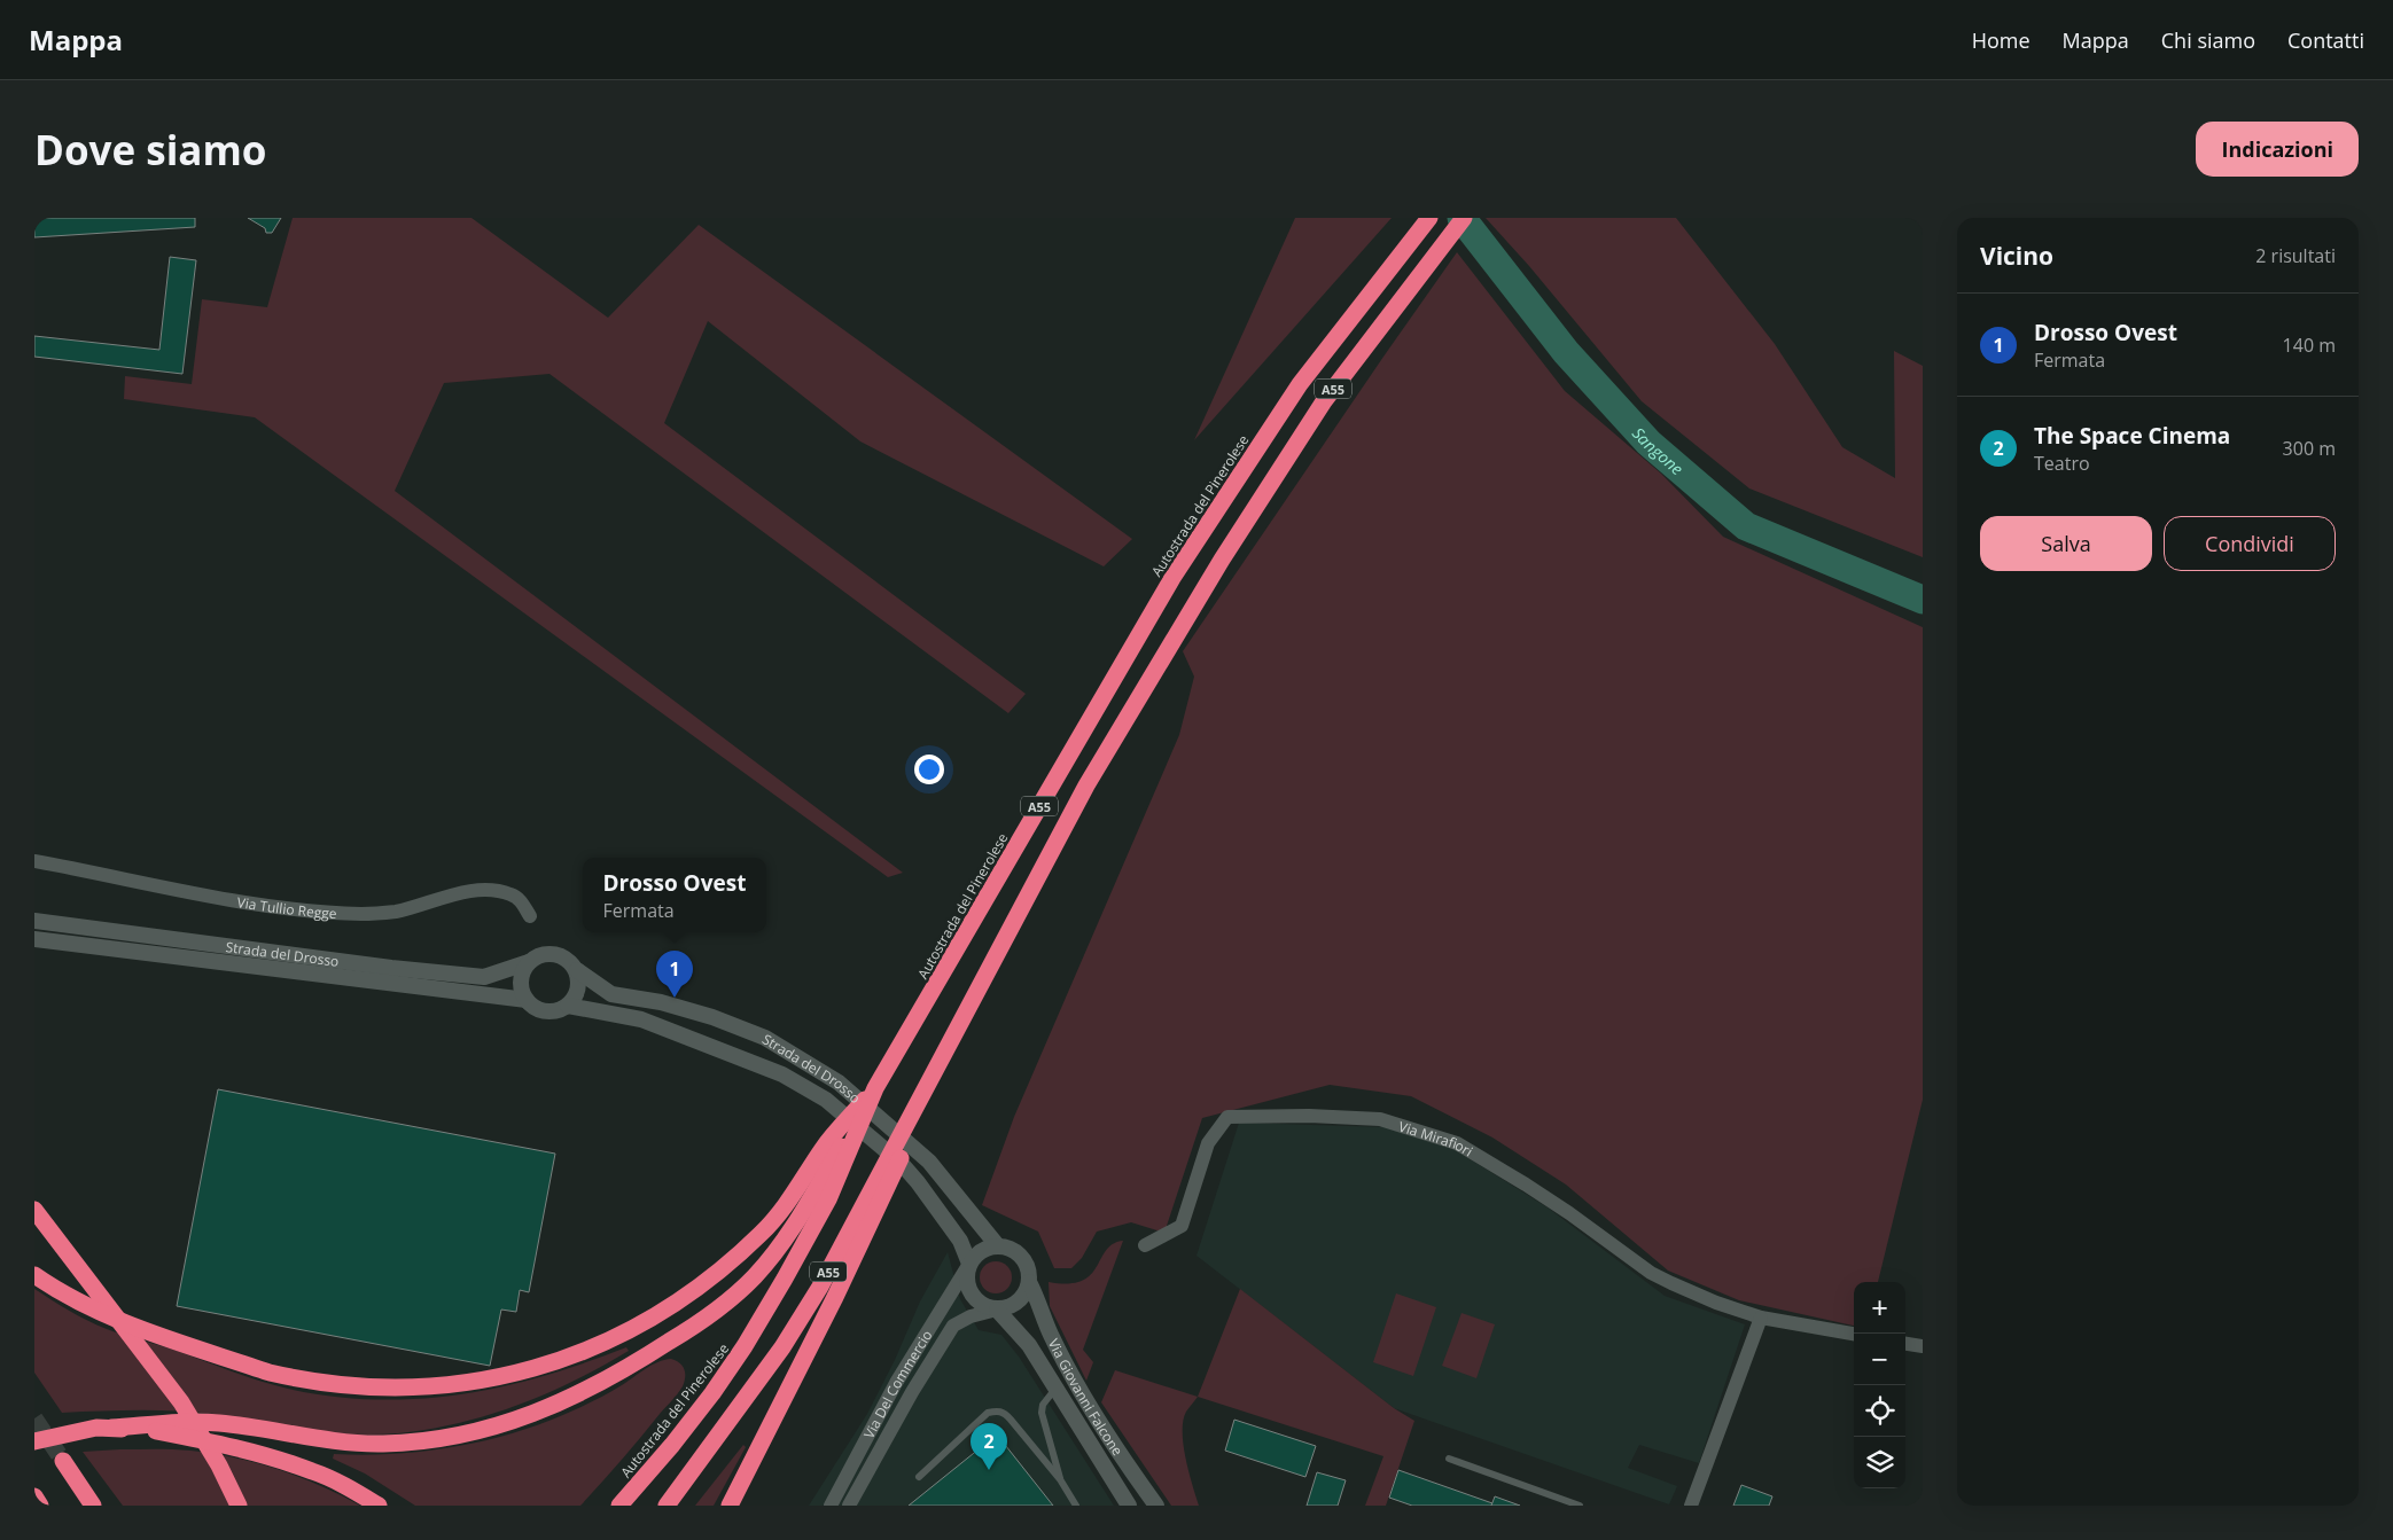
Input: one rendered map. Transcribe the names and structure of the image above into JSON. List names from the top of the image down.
{
  "streets": {
    "highway": ["A55", "Autostrada del Pinerolese"],
    "street": [
      "Via Tullio Regge",
      "Strada del Drosso",
      "Via Mirafiori",
      "Via Del Commercio",
      "Via Giovanni Falcone"
    ]
  },
  "crossings": [
    ["Strada del Drosso", "Via Del Commercio"],
    ["Strada del Drosso", "Via Giovanni Falcone"],
    ["Via Del Commercio", "Via Giovanni Falcone"]
  ],
  "water": ["Sangone"],
  "page": {
    "header": "Mappa",
    "nav": [
      "Home",
      "Mappa",
      "Chi siamo",
      "Contatti"
    ],
    "buttons": [
      "Indicazioni",
      ["Salva", "Condividi"]
    ],
    "title": "Dove siamo",
    "heading": ["Vicino", "2 risultati"],
    "list": [
      {
        "mark": "1",
        "name": "Drosso Ovest",
        "note": "Fermata",
        "value": "140 m"
      },
      {
        "mark": "2",
        "name": "The Space Cinema",
        "note": "Teatro",
        "value": "300 m"
      }
    ],
    "popup": ["Drosso Ovest", "Fermata"],
    "pins": ["1", "2"],
    "map_buttons": ["+", "−"]
  }
}
